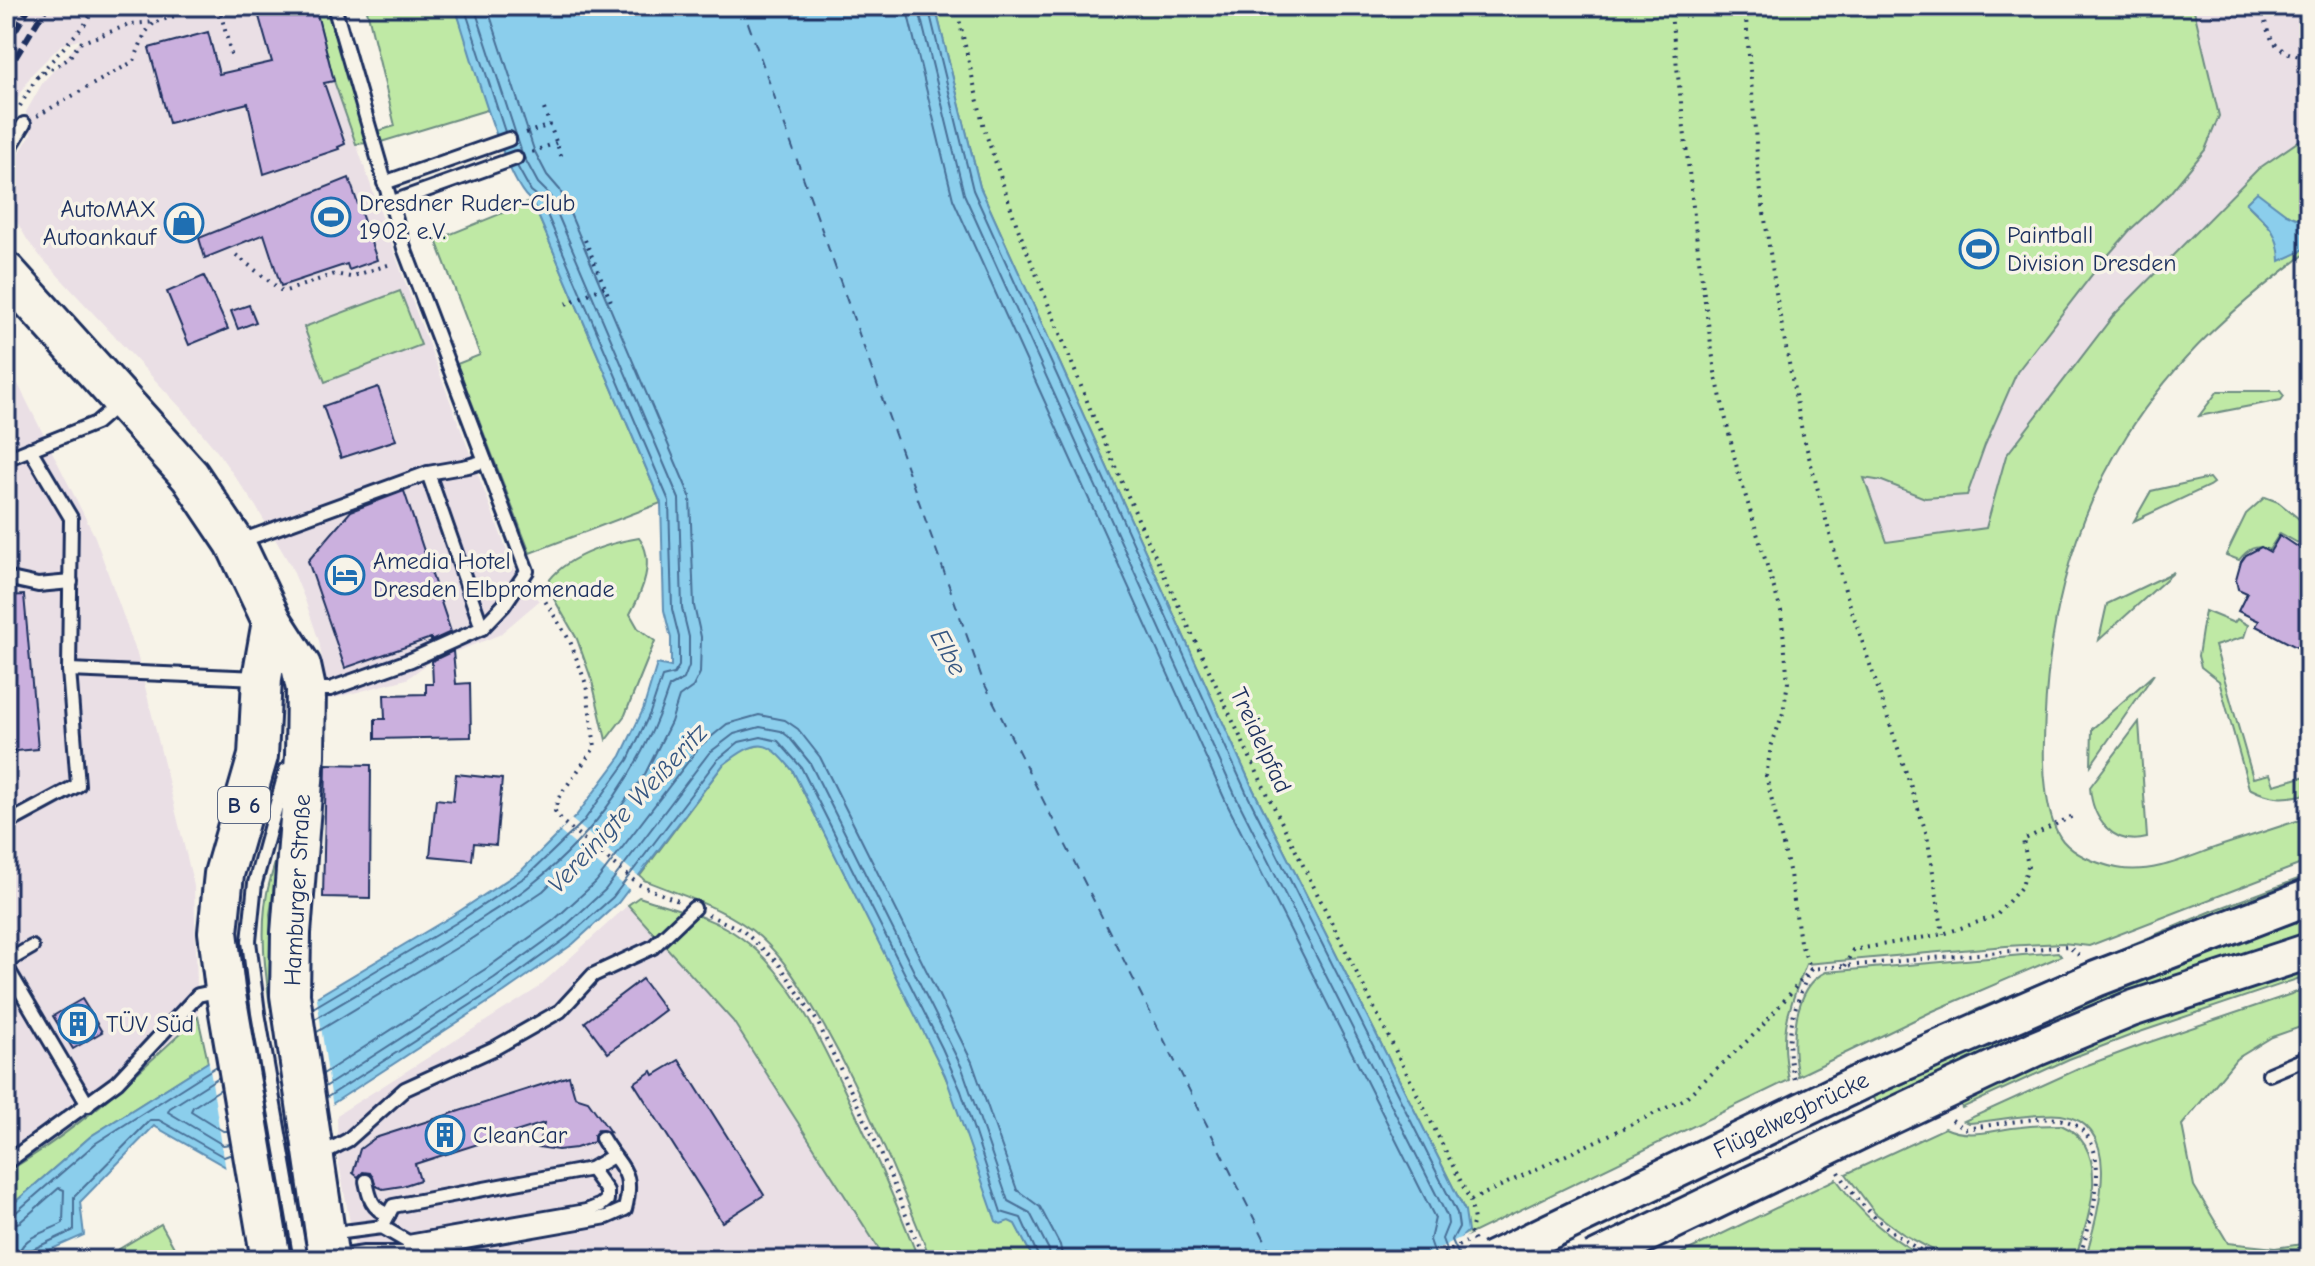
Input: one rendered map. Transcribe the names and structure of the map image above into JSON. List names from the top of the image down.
{
  "streets": {
    "main road": ["B 6", "Hamburger Straße", "Flügelwegbrücke"],
    "path": ["Treidelpfad"]
  },
  "crossings": [
    ["Treidelpfad", "Flügelwegbrücke"]
  ],
  "water": ["Elbe", "Vereinigte Weißeritz"],
  "places": {
    "sports": ["Dresdner Ruder-Club 1902 e.V.", "Paintball Division Dresden"],
    "shop": ["AutoMAX Autoankauf"],
    "hotel": ["Amedia Hotel Dresden Elbpromenade"],
    "building": ["TÜV Süd", "CleanCar"]
  }
}
